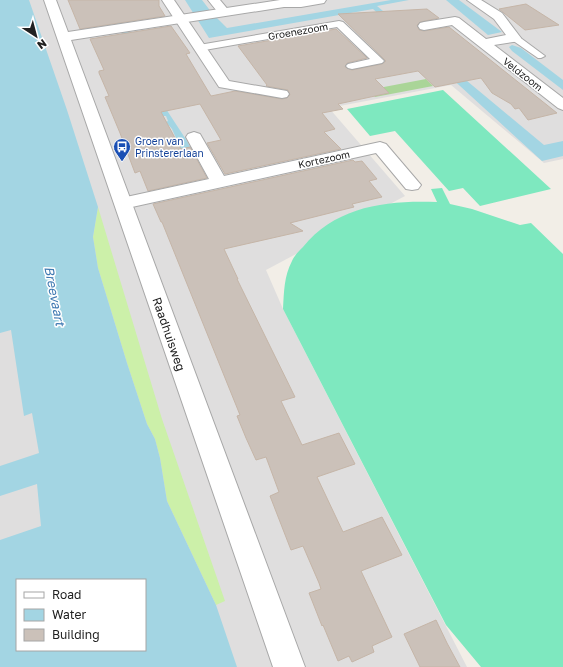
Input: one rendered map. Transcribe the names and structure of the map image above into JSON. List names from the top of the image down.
{
  "streets": {
    "street": [
      "Groenezoom",
      "Veldzoom",
      "Kortezoom",
      "Raadhuisweg"
    ]
  },
  "crossings": [
    ["Kortezoom", "Raadhuisweg"]
  ],
  "water": ["Breevaart"],
  "places": {
    "bus stop": ["Groen van Prinstererlaan"]
  },
  "legend": ["Road", "Water", "Building"],
  "north": "bottom right"
}
